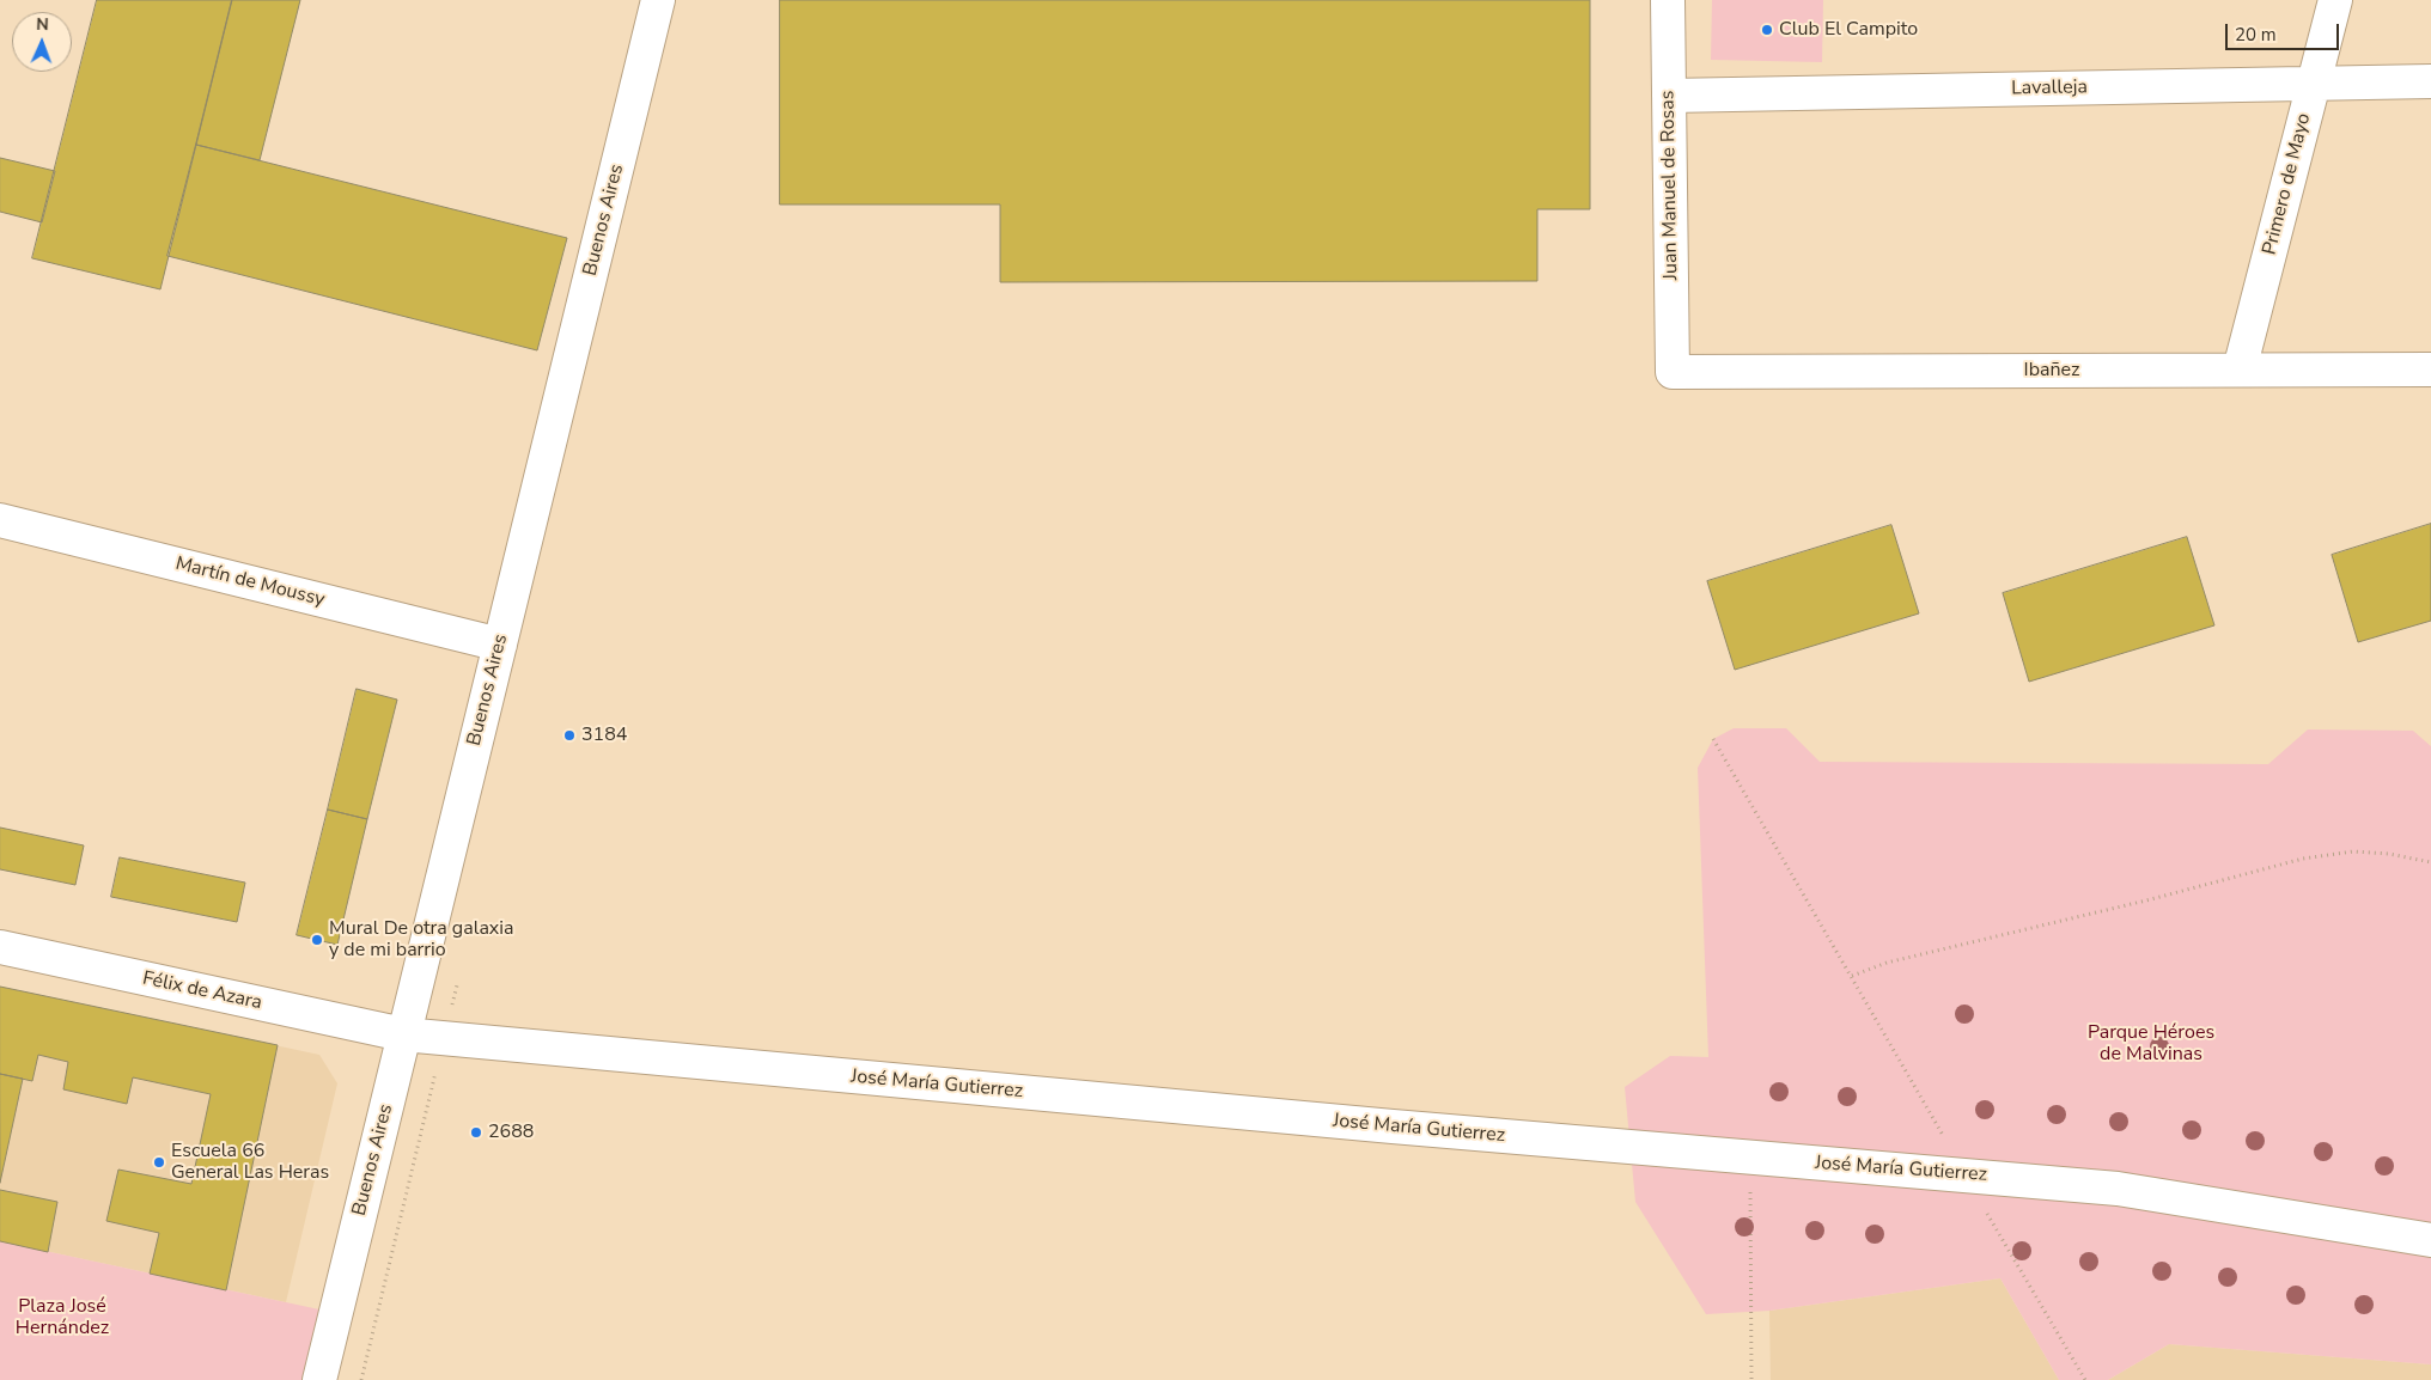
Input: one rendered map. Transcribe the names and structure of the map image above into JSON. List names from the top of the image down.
{
  "streets": {
    "street": [
      "Lavalleja",
      "Primero de Mayo",
      "Juan Manuel de Rosas",
      "Buenos Aires",
      "Ibañez",
      "Martín de Moussy",
      "Félix de Azara",
      "José María Gutierrez"
    ]
  },
  "crossings": [
    ["Lavalleja", "Primero de Mayo"],
    ["Lavalleja", "Juan Manuel de Rosas"],
    ["Primero de Mayo", "Ibañez"],
    ["Juan Manuel de Rosas", "Ibañez"],
    ["Buenos Aires", "Martín de Moussy"],
    ["Buenos Aires", "Félix de Azara"],
    ["Buenos Aires", "José María Gutierrez"],
    ["Félix de Azara", "José María Gutierrez"]
  ],
  "parks": ["Parque Héroes de Malvinas", "Plaza José Hernández"],
  "places": [
    "Club El Campito",
    "3184",
    "Mural De otra galaxia y de mi barrio",
    "2688",
    "Escuela 66 General Las Heras"
  ],
  "scale_bar": "20 m",
  "north": "top"
}
